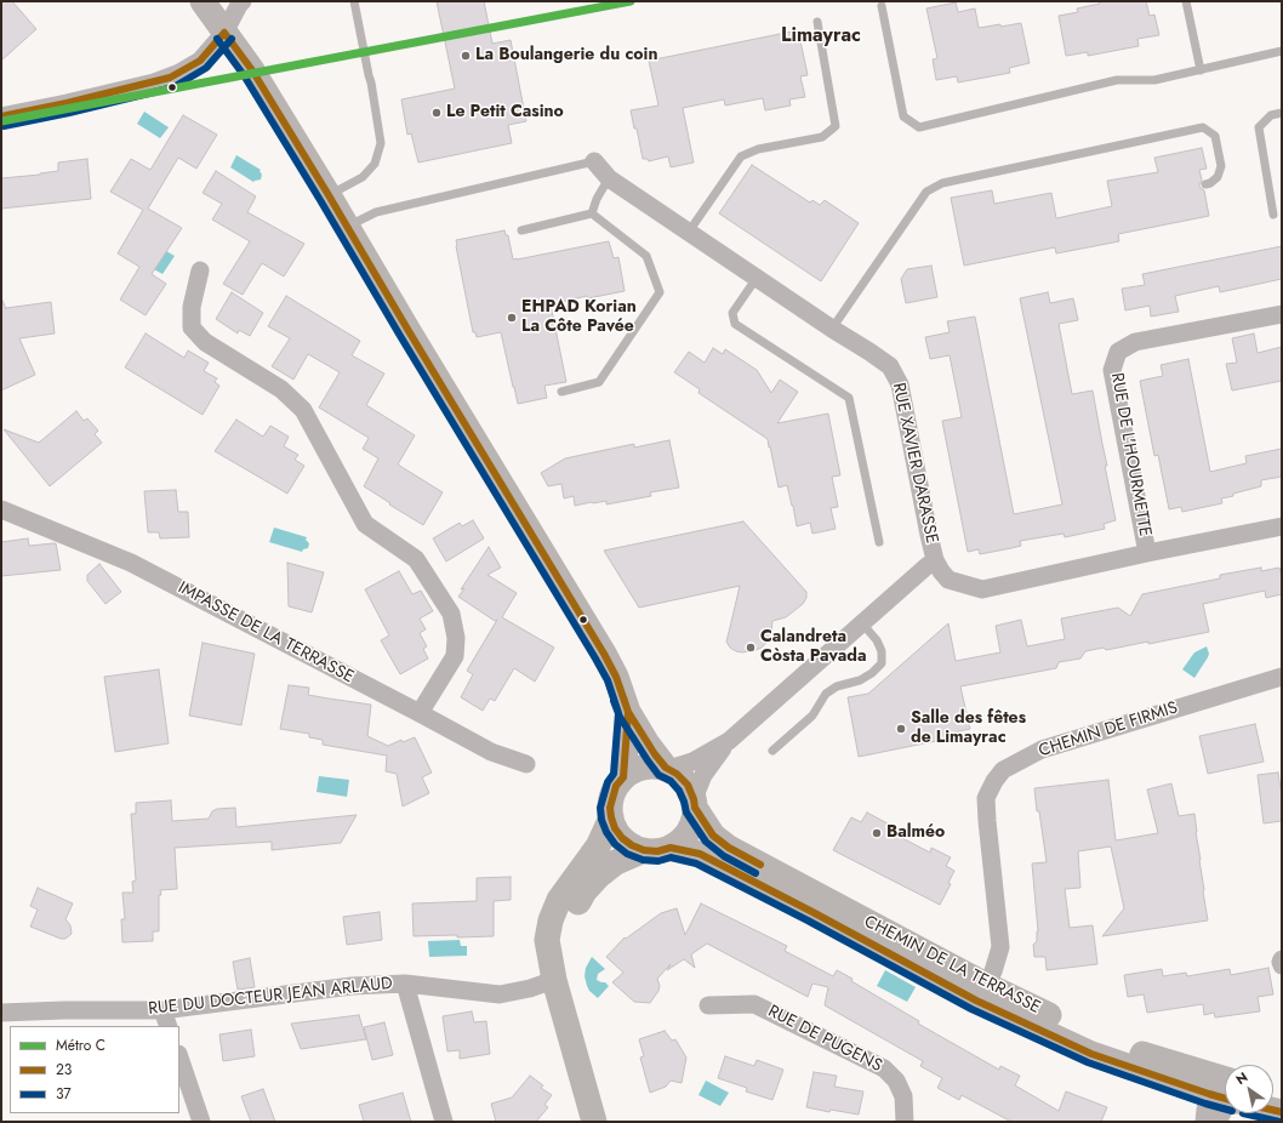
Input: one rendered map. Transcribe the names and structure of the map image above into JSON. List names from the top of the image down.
{
  "streets": {
    "street": [
      "RUE DE L'HOURMETTE",
      "RUE XAVIER DARASSE",
      "IMPASSE DE LA TERRASSE",
      "CHEMIN DE FIRMIS",
      "CHEMIN DE LA TERRASSE",
      "RUE DU DOCTEUR JEAN ARLAUD",
      "RUE DE PUGENS"
    ]
  },
  "crossings": [
    ["RUE XAVIER DARASSE", "CHEMIN DE LA TERRASSE"],
    ["CHEMIN DE FIRMIS", "CHEMIN DE LA TERRASSE"]
  ],
  "districts": ["Limayrac"],
  "places": [
    "La Boulangerie du coin",
    "Le Petit Casino",
    "EHPAD Korian La Côte Pavée",
    "Calandreta Còsta Pavada",
    "Salle des fêtes de Limayrac",
    "Balméo"
  ],
  "lines": ["metro line C", "transit line 23", "transit line 37"],
  "legend": ["Métro C", "23", "37"],
  "north": "top left"
}
